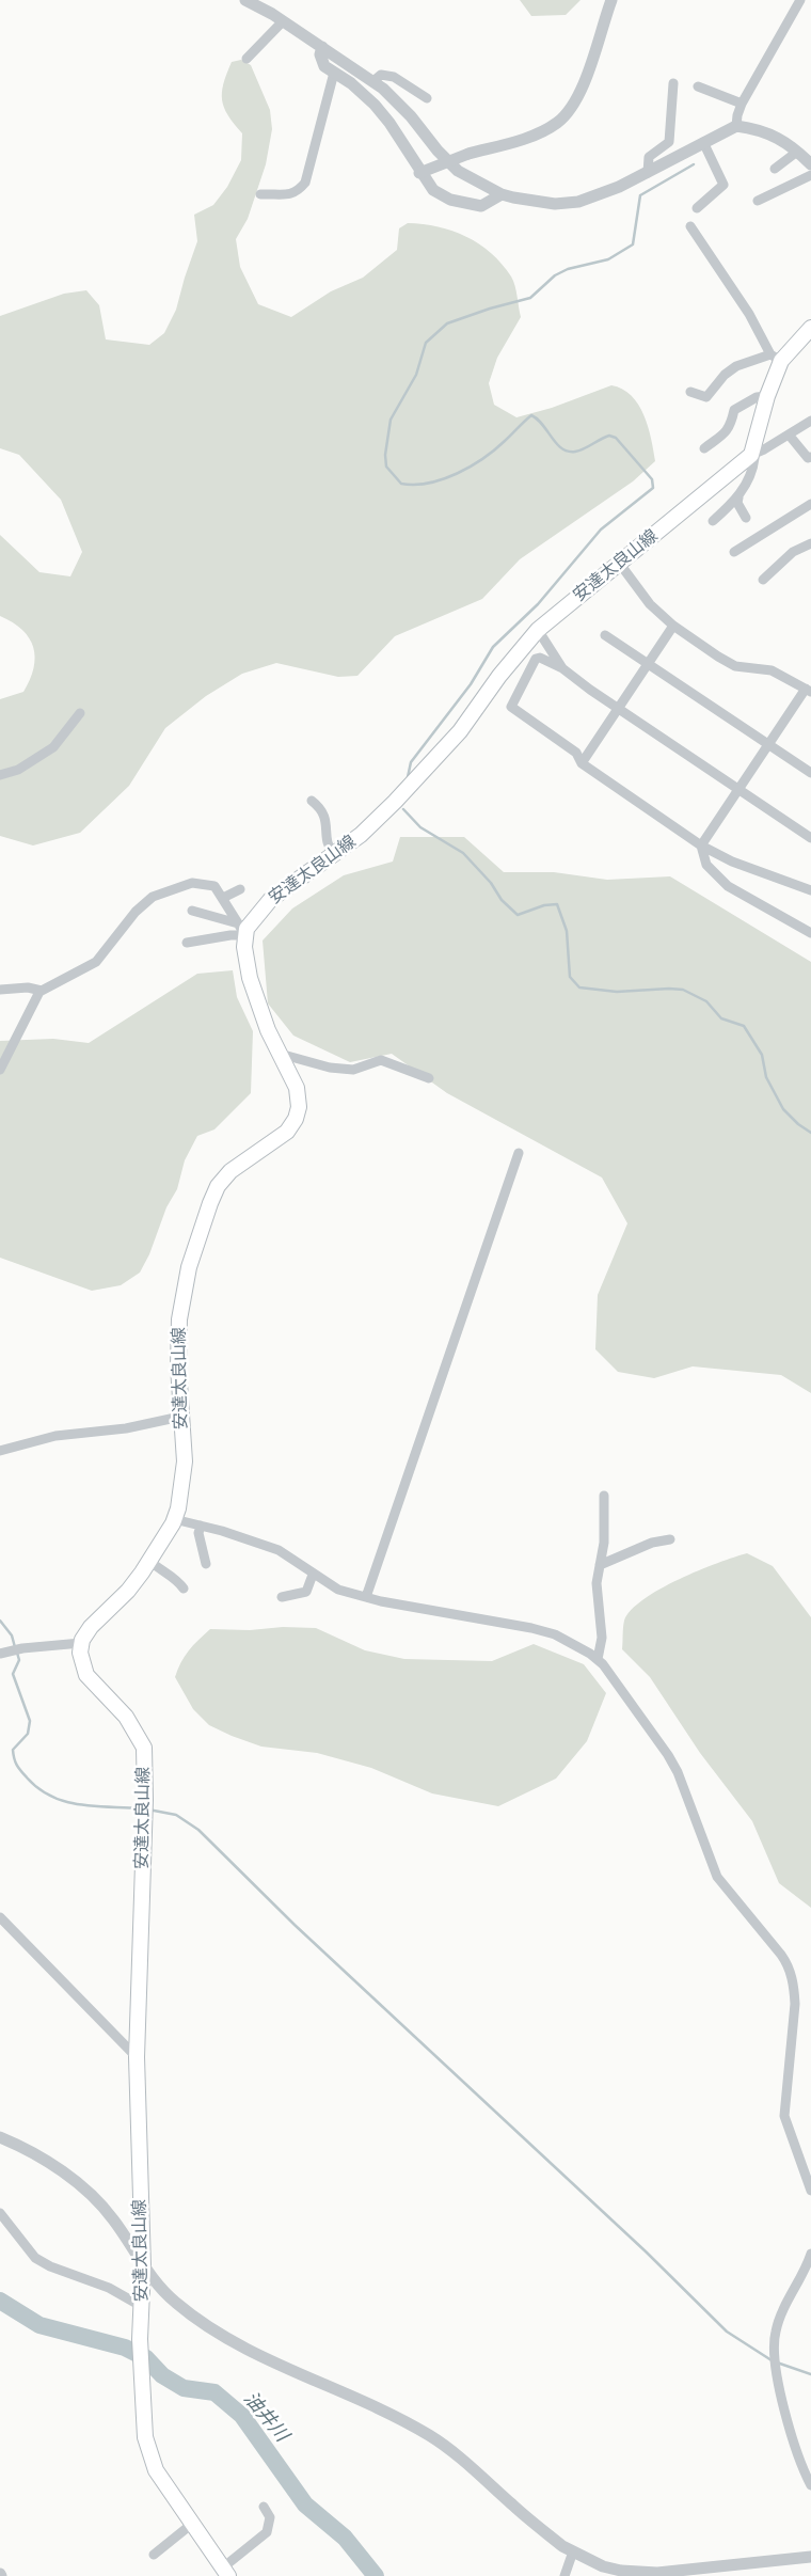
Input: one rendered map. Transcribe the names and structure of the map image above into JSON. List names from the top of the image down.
{
  "streets": {
    "main road": ["安達太良山線"]
  },
  "water": ["油井川"]
}
